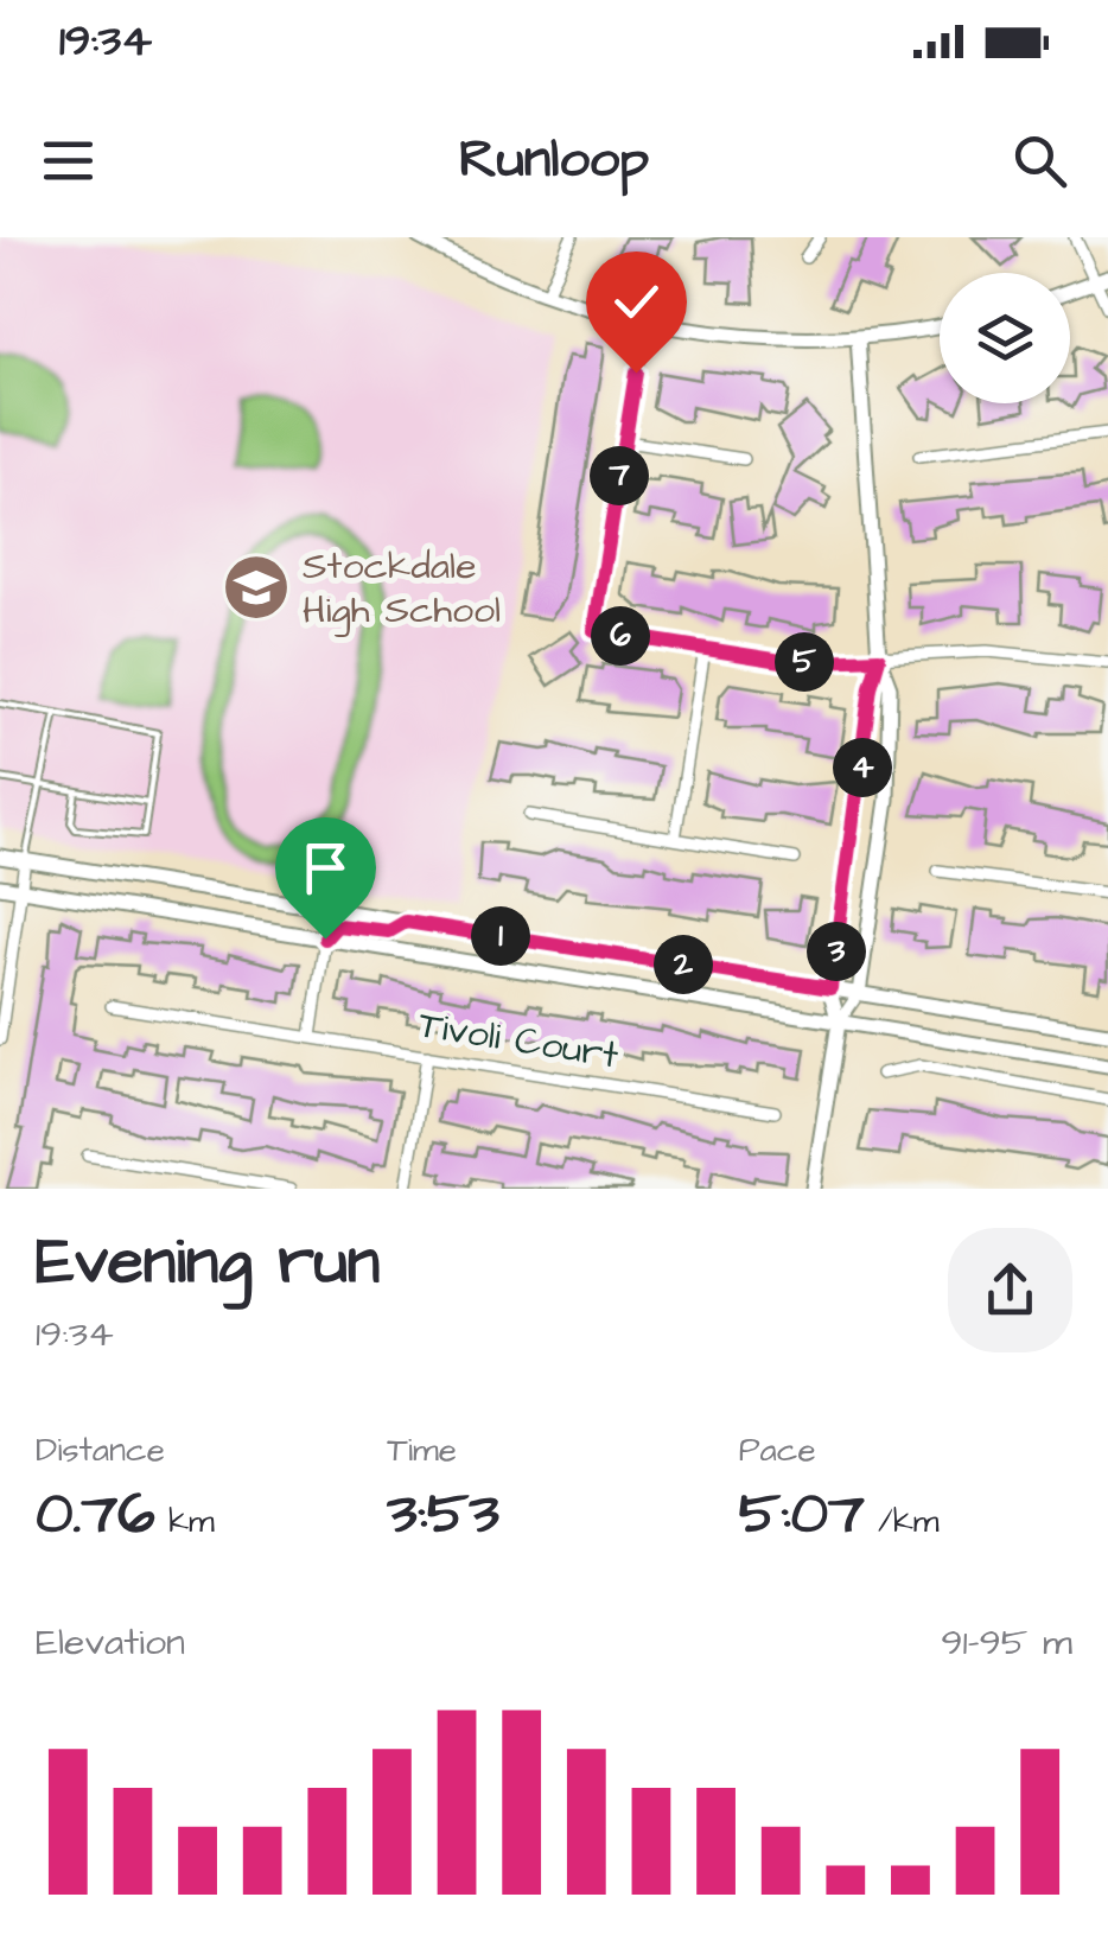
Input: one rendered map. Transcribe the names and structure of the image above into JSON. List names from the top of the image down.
{
  "streets": {
    "street": ["Tivoli Court"]
  },
  "places": {
    "school or university": ["Stockdale High School"]
  },
  "page": {
    "status": "19:34",
    "header": "Runloop",
    "pins": [
      "7",
      "6",
      "5",
      "4",
      "1",
      "3",
      "2"
    ],
    "heading": ["Evening run", "19:34"],
    "stats": [
      ["Distance", "0.76 km"],
      ["Time", "3:53"],
      ["Pace", "5:07 /km"]
    ],
    "chart": ["Elevation", "91–95 m"]
  }
}
